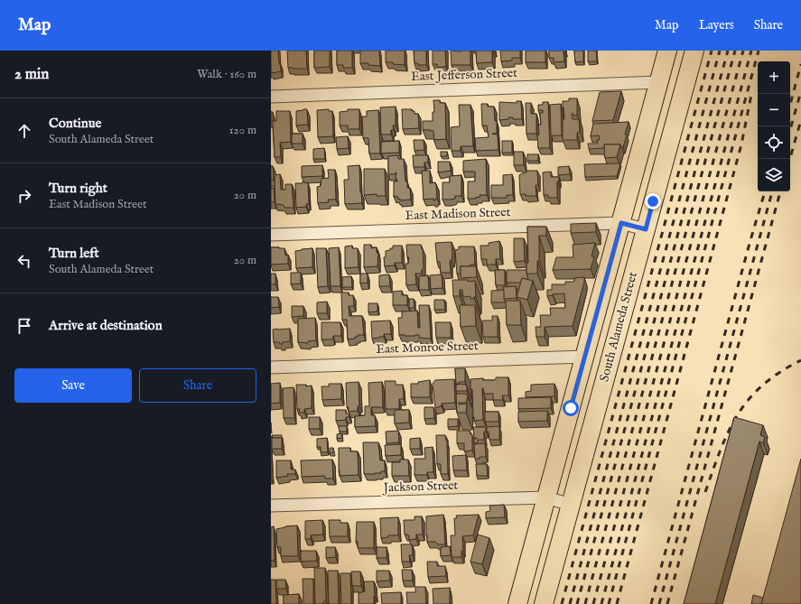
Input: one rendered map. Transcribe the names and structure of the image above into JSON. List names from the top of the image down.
{
  "streets": {
    "main road": ["South Alameda Street"],
    "street": [
      "East Jefferson Street",
      "East Madison Street",
      "East Monroe Street",
      "Jackson Street"
    ]
  },
  "crossings": [
    ["East Jefferson Street", "South Alameda Street"],
    ["East Madison Street", "South Alameda Street"],
    ["South Alameda Street", "East Monroe Street"],
    ["South Alameda Street", "Jackson Street"]
  ],
  "page": {
    "header": "Map",
    "nav": ["Map", "Layers", "Share"],
    "heading": ["2 min", "Walk · 160 m"],
    "map_buttons": ["+", "−"],
    "list": [
      ["Continue", "South Alameda Street", "120 m"],
      ["Turn right", "East Madison Street", "20 m"],
      ["Turn left", "South Alameda Street", "20 m"],
      "Arrive at destination"
    ],
    "buttons": ["Save", "Share"]
  }
}
